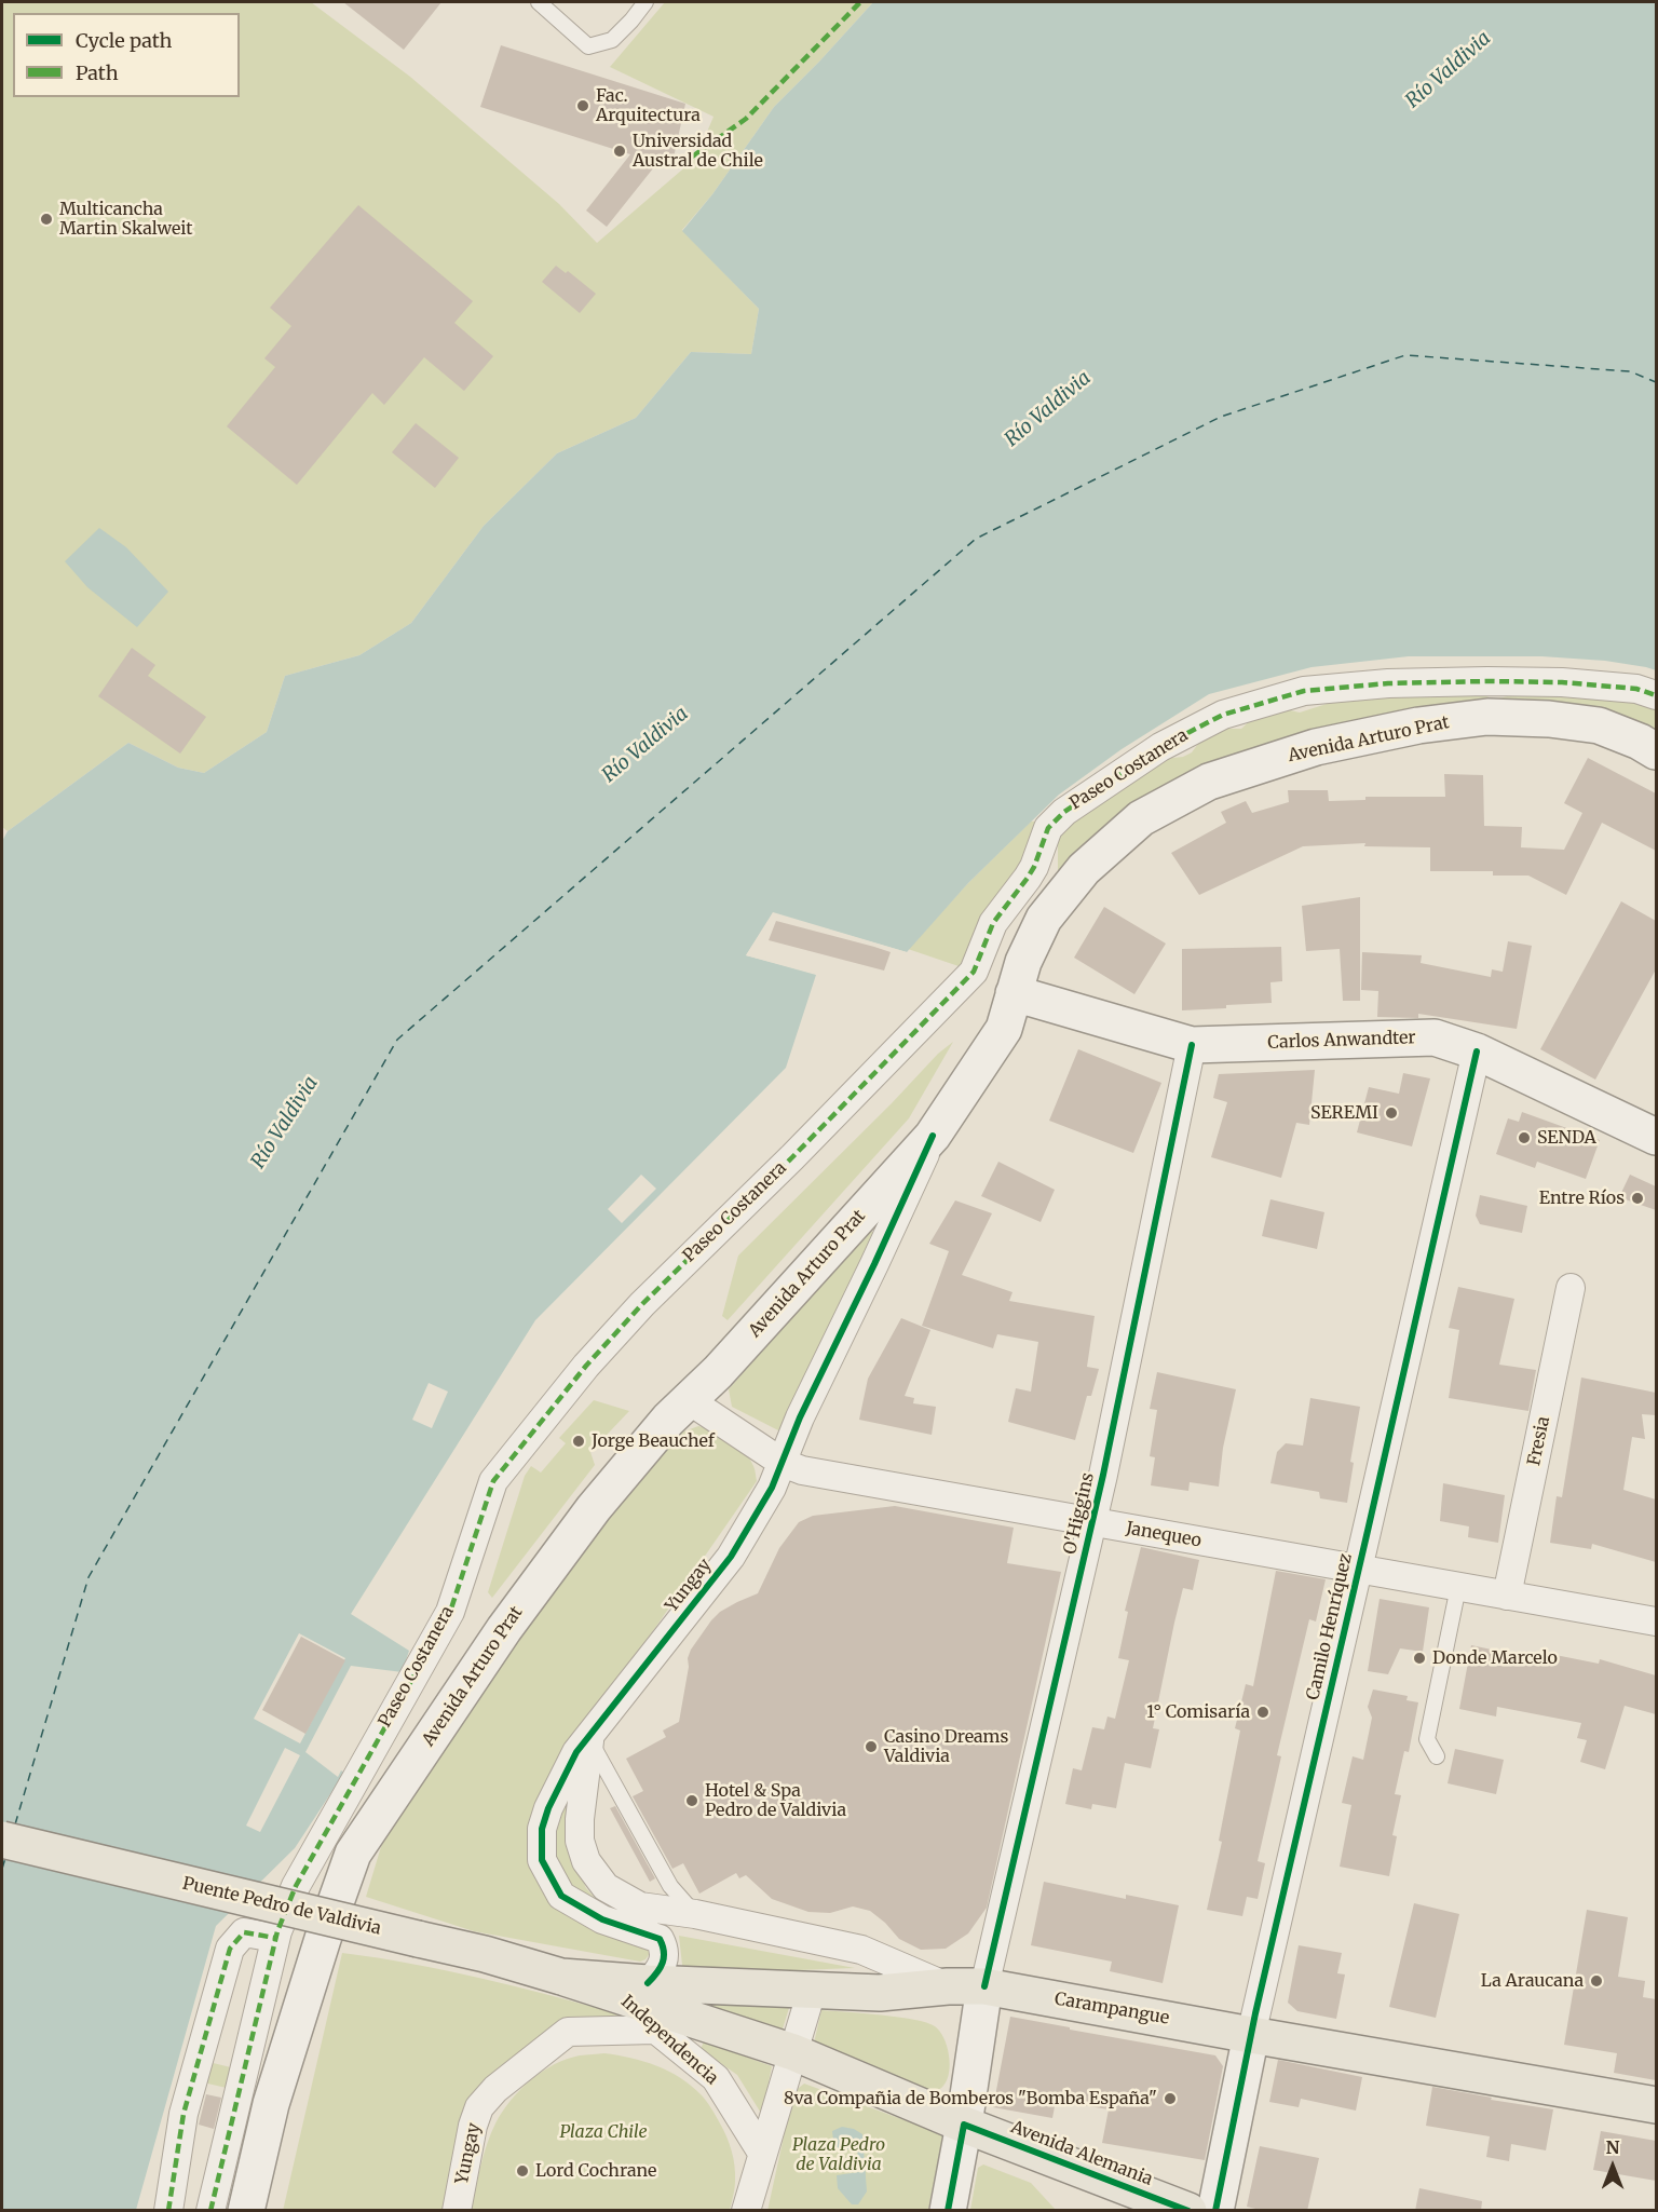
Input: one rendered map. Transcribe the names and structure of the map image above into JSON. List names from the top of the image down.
{
  "streets": {
    "main road": [
      "Avenida Arturo Prat",
      "Carlos Anwandter",
      "Camilo Henríquez",
      "Puente Pedro de Valdivia",
      "Carampangue",
      "Avenida Alemania"
    ],
    "street": [
      "Paseo Costanera",
      "Fresia",
      "O'Higgins",
      "Janequeo",
      "Yungay",
      "Independencia"
    ]
  },
  "crossings": [
    ["Avenida Arturo Prat", "Carlos Anwandter"],
    ["Avenida Arturo Prat", "Janequeo"],
    ["Avenida Arturo Prat", "Yungay"],
    ["Carlos Anwandter", "O'Higgins"],
    ["Carlos Anwandter", "Camilo Henríquez"],
    ["Fresia", "Janequeo"],
    ["O'Higgins", "Janequeo"],
    ["O'Higgins", "Carampangue"],
    ["Janequeo", "Yungay"],
    ["Janequeo", "Camilo Henríquez"],
    ["Yungay", "Carampangue"],
    ["Yungay", "Independencia"],
    ["Yungay", "Avenida Alemania"],
    ["Camilo Henríquez", "Carampangue"],
    ["Puente Pedro de Valdivia", "Avenida Alemania"],
    ["Carampangue", "Independencia"],
    ["Carampangue", "Avenida Alemania"],
    ["Independencia", "Avenida Alemania"]
  ],
  "water": ["Río Valdivia"],
  "parks": ["Plaza Chile", "Plaza Pedro de Valdivia"],
  "places": [
    "Fac. Arquitectura",
    "Universidad Austral de Chile",
    "Multicancha Martin Skalweit",
    "SEREMI",
    "SENDA",
    "Entre Ríos",
    "Jorge Beauchef",
    "Donde Marcelo",
    "1° Comisaría",
    "Casino Dreams Valdivia",
    "Hotel & Spa Pedro de Valdivia",
    "La Araucana",
    "8va Compañia de Bomberos \"Bomba España\"",
    "Lord Cochrane"
  ],
  "legend": ["Cycle path", "Path"],
  "north": "top"
}
